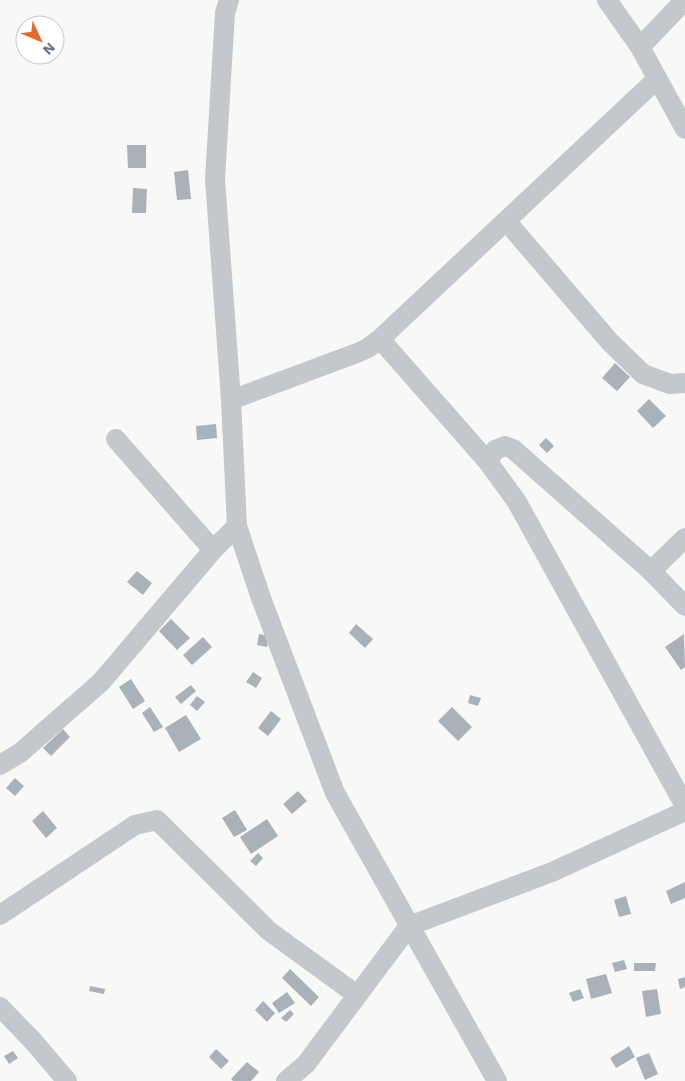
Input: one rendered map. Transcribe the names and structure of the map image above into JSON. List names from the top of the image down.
{
  "north": "bottom right"
}
